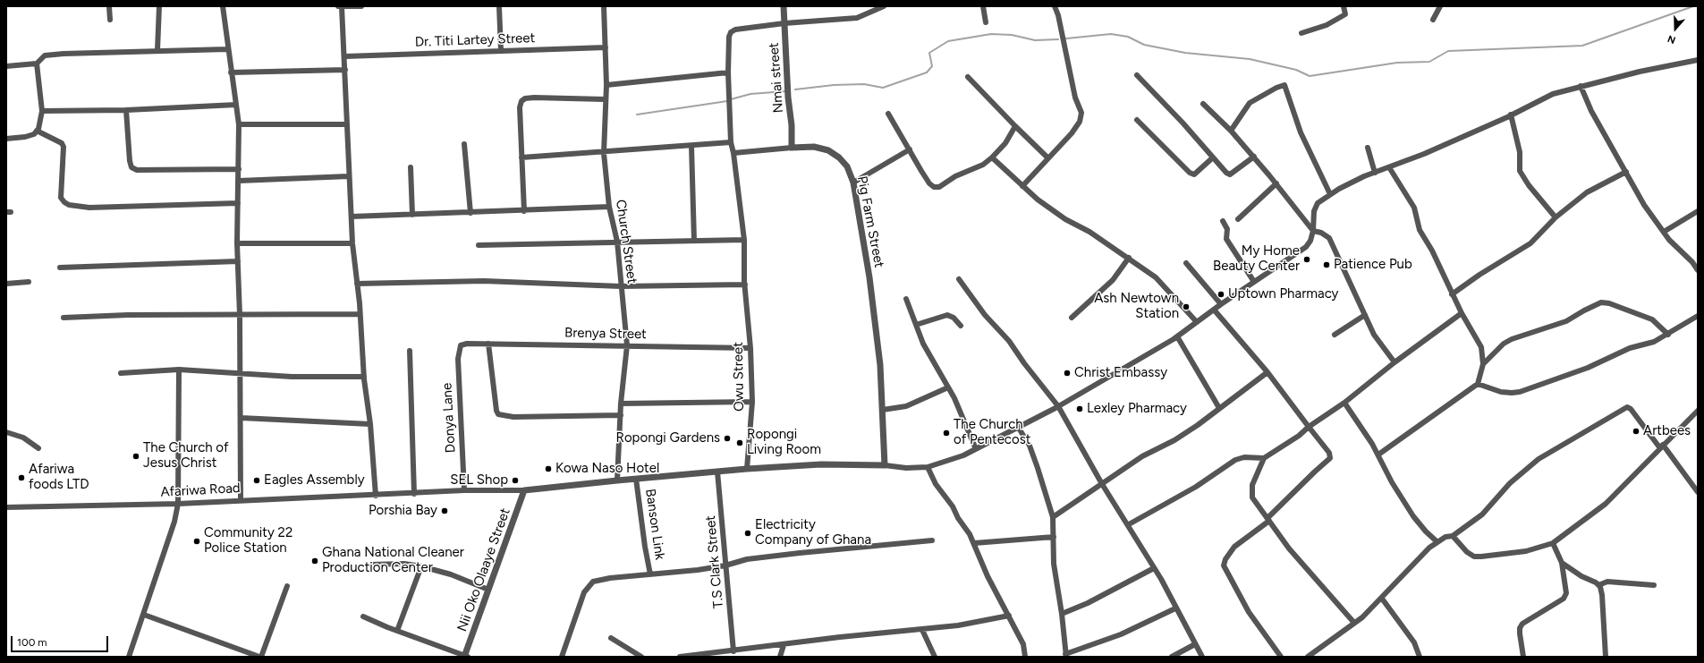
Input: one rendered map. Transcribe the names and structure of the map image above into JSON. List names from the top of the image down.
{
  "streets": {
    "street": [
      "Dr. Titi Lartey Street",
      "Nmai street",
      "Pig Farm Street",
      "Church Street",
      "Brenya Street",
      "Owu Street",
      "Donya Lane",
      "Afariwa Road",
      "Banson Link",
      "T.S Clark Street",
      "Nii Oko Olaaye Street"
    ]
  },
  "crossings": [
    ["Dr. Titi Lartey Street", "Church Street"],
    ["Nmai street", "Pig Farm Street"],
    ["Church Street", "Brenya Street"],
    ["Brenya Street", "Owu Street"],
    ["Brenya Street", "Donya Lane"],
    ["Donya Lane", "Afariwa Road"],
    ["Afariwa Road", "Nii Oko Olaaye Street"]
  ],
  "places": [
    "My Home Beauty Center",
    "Patience Pub",
    "Uptown Pharmacy",
    "Ash Newtown Station",
    "Christ Embassy",
    "Lexley Pharmacy",
    "Artbees",
    "The Church of Pentecost",
    "Ropongi Gardens",
    "Ropongi Living Room",
    "The Church of Jesus Christ",
    "Kowa Naso Hotel",
    "Afariwa foods LTD",
    "Eagles Assembly",
    "SEL Shop",
    "Porshia Bay",
    "Electricity Company of Ghana",
    "Community 22 Police Station",
    "Ghana National Cleaner Production Center"
  ],
  "scale_bar": "100 m",
  "north": "bottom"
}
